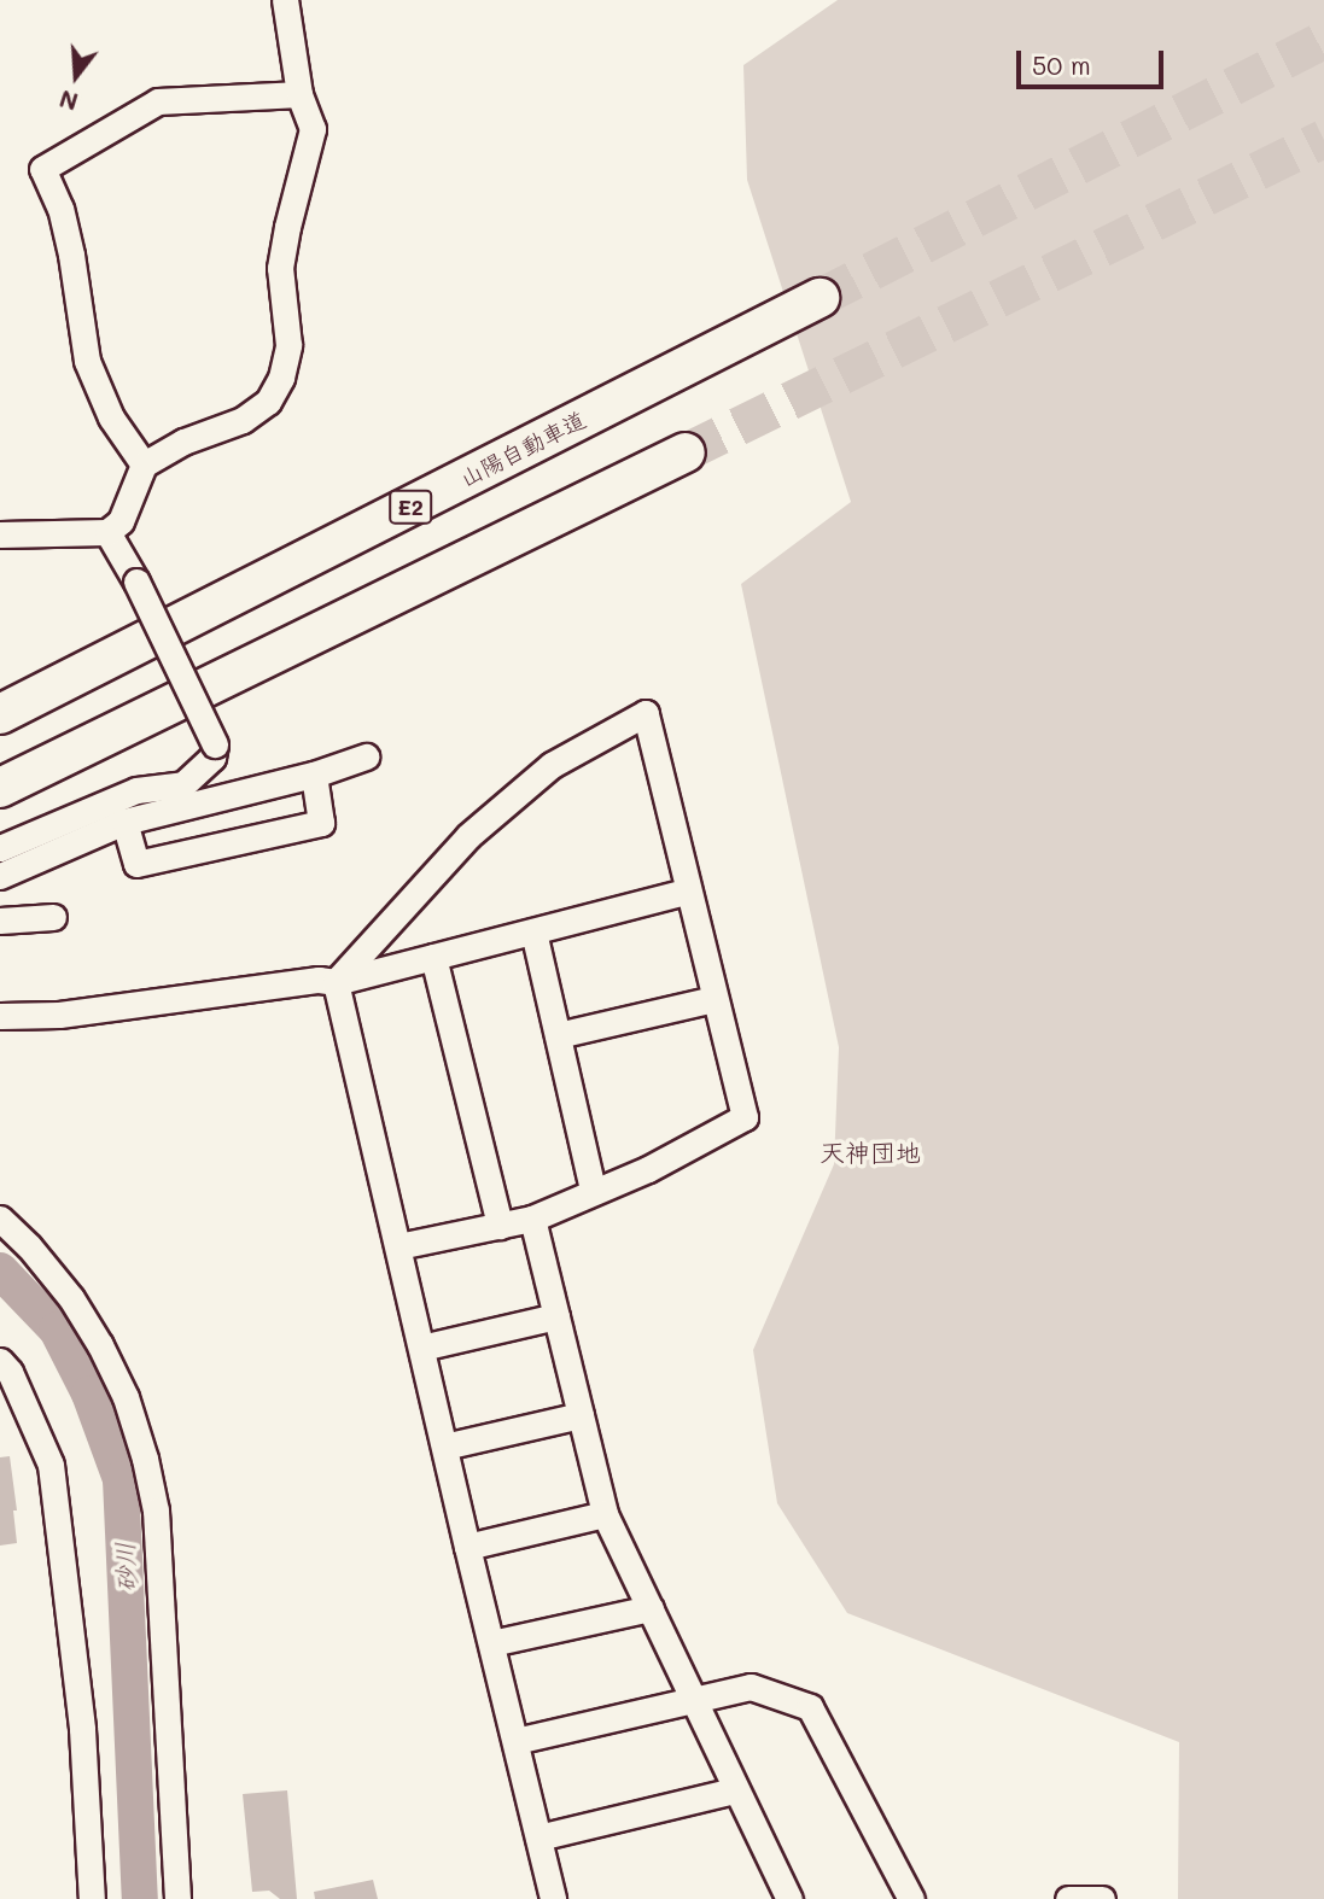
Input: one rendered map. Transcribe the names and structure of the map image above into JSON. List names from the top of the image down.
{
  "streets": {
    "highway": ["山陽自動車道", "E2"]
  },
  "districts": ["天神団地"],
  "water": ["砂川"],
  "scale_bar": "50 m",
  "north": "bottom"
}
